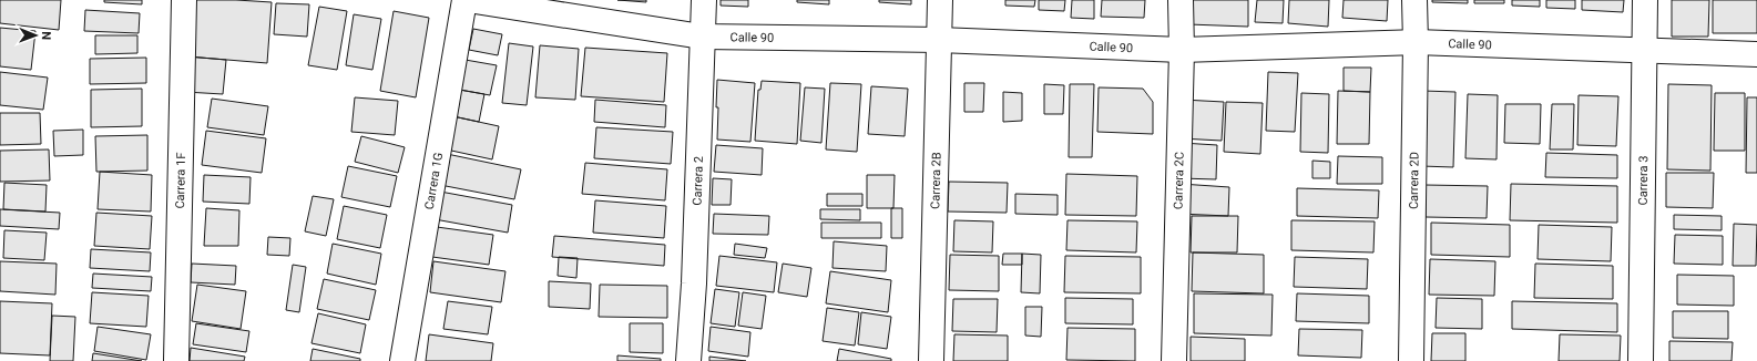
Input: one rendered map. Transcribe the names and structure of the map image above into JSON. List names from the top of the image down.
{
  "streets": {
    "street": [
      "Calle 90",
      "Carrera 1F",
      "Carrera 1G",
      "Carrera 2",
      "Carrera 2B",
      "Carrera 2C",
      "Carrera 2D",
      "Carrera 3"
    ]
  },
  "crossings": [
    ["Calle 90", "Carrera 2"],
    ["Calle 90", "Carrera 2B"],
    ["Calle 90", "Carrera 2C"],
    ["Calle 90", "Carrera 2D"],
    ["Calle 90", "Carrera 3"]
  ],
  "north": "right"
}
